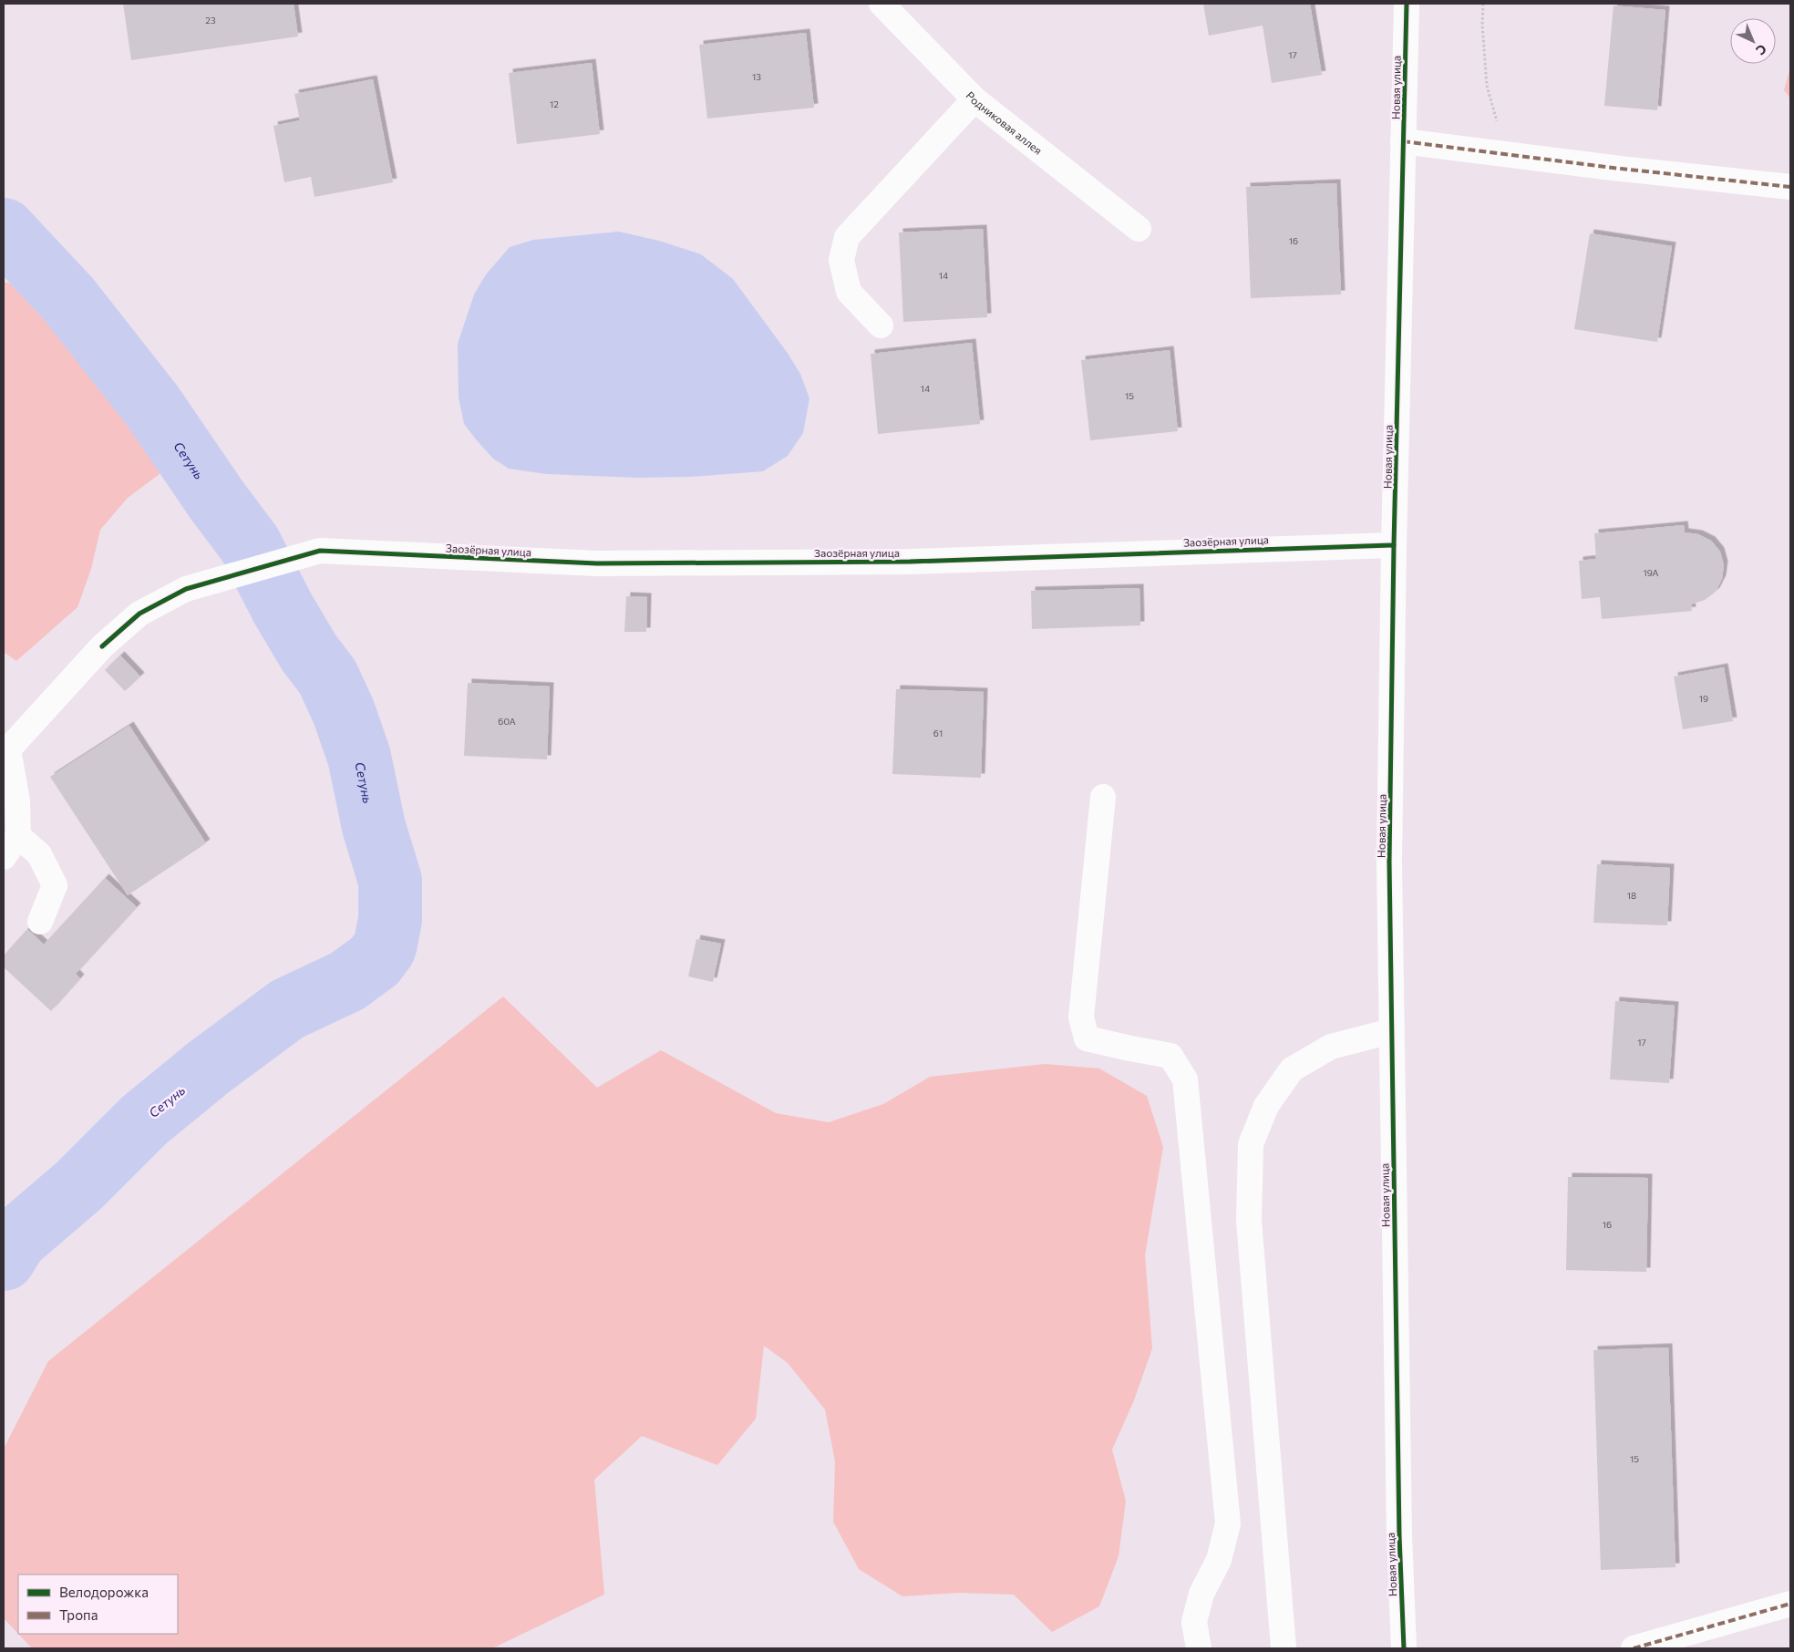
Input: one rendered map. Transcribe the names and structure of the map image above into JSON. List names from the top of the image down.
{
  "streets": {
    "street": ["Новая улица", "Родниковая аллея", "Заозёрная улица"]
  },
  "crossings": [
    ["Новая улица", "Заозёрная улица"]
  ],
  "water": ["Сетунь"],
  "house_numbers": [
    "23",
    "17",
    "13",
    "12",
    "16",
    "14",
    "14",
    "15",
    "19А",
    "19",
    "60А",
    "61",
    "18",
    "17",
    "16",
    "15"
  ],
  "legend": ["Велодорожка", "Тропа"],
  "north": "bottom right"
}
